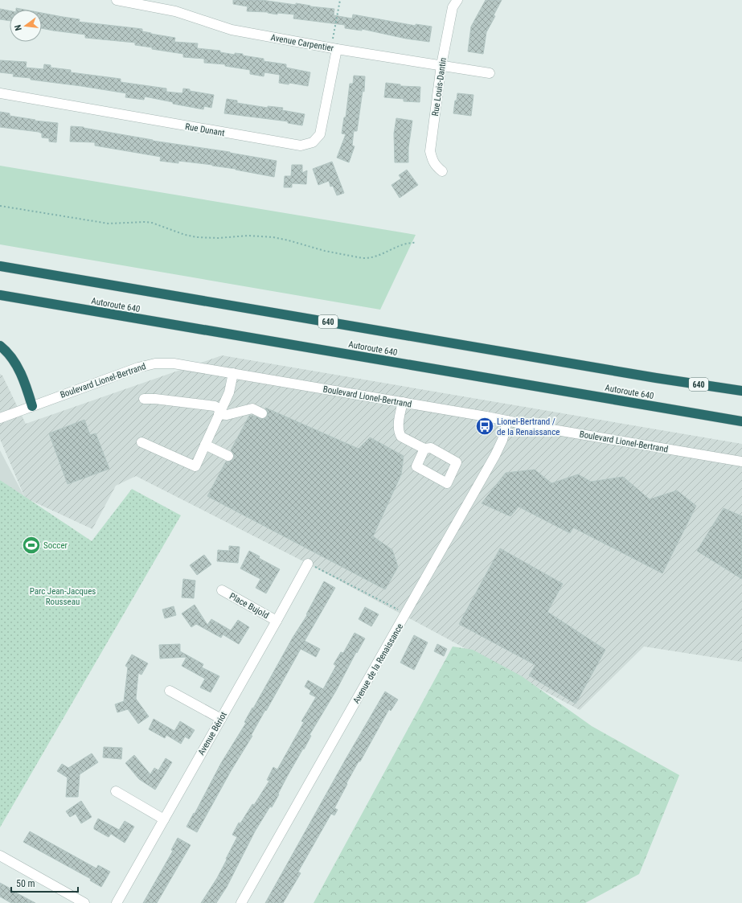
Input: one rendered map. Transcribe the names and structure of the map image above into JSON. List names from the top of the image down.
{
  "streets": {
    "highway": ["Autoroute 640", "640"],
    "street": [
      "Avenue Carpentier",
      "Rue Louis-Dantin",
      "Rue Dunant",
      "Boulevard Lionel-Bertrand",
      "Place Bujold",
      "Avenue de la Renaissance",
      "Avenue Bériot"
    ]
  },
  "crossings": [
    ["Avenue Carpentier", "Rue Louis-Dantin"],
    ["Avenue Carpentier", "Rue Dunant"],
    ["Boulevard Lionel-Bertrand", "Avenue de la Renaissance"],
    ["Place Bujold", "Avenue Bériot"]
  ],
  "parks": ["Parc Jean-Jacques Rousseau"],
  "places": {
    "bus stop": ["Lionel-Bertrand / de la Renaissance"],
    "sports": ["Soccer"]
  },
  "scale_bar": "50 m",
  "north": "left"
}
